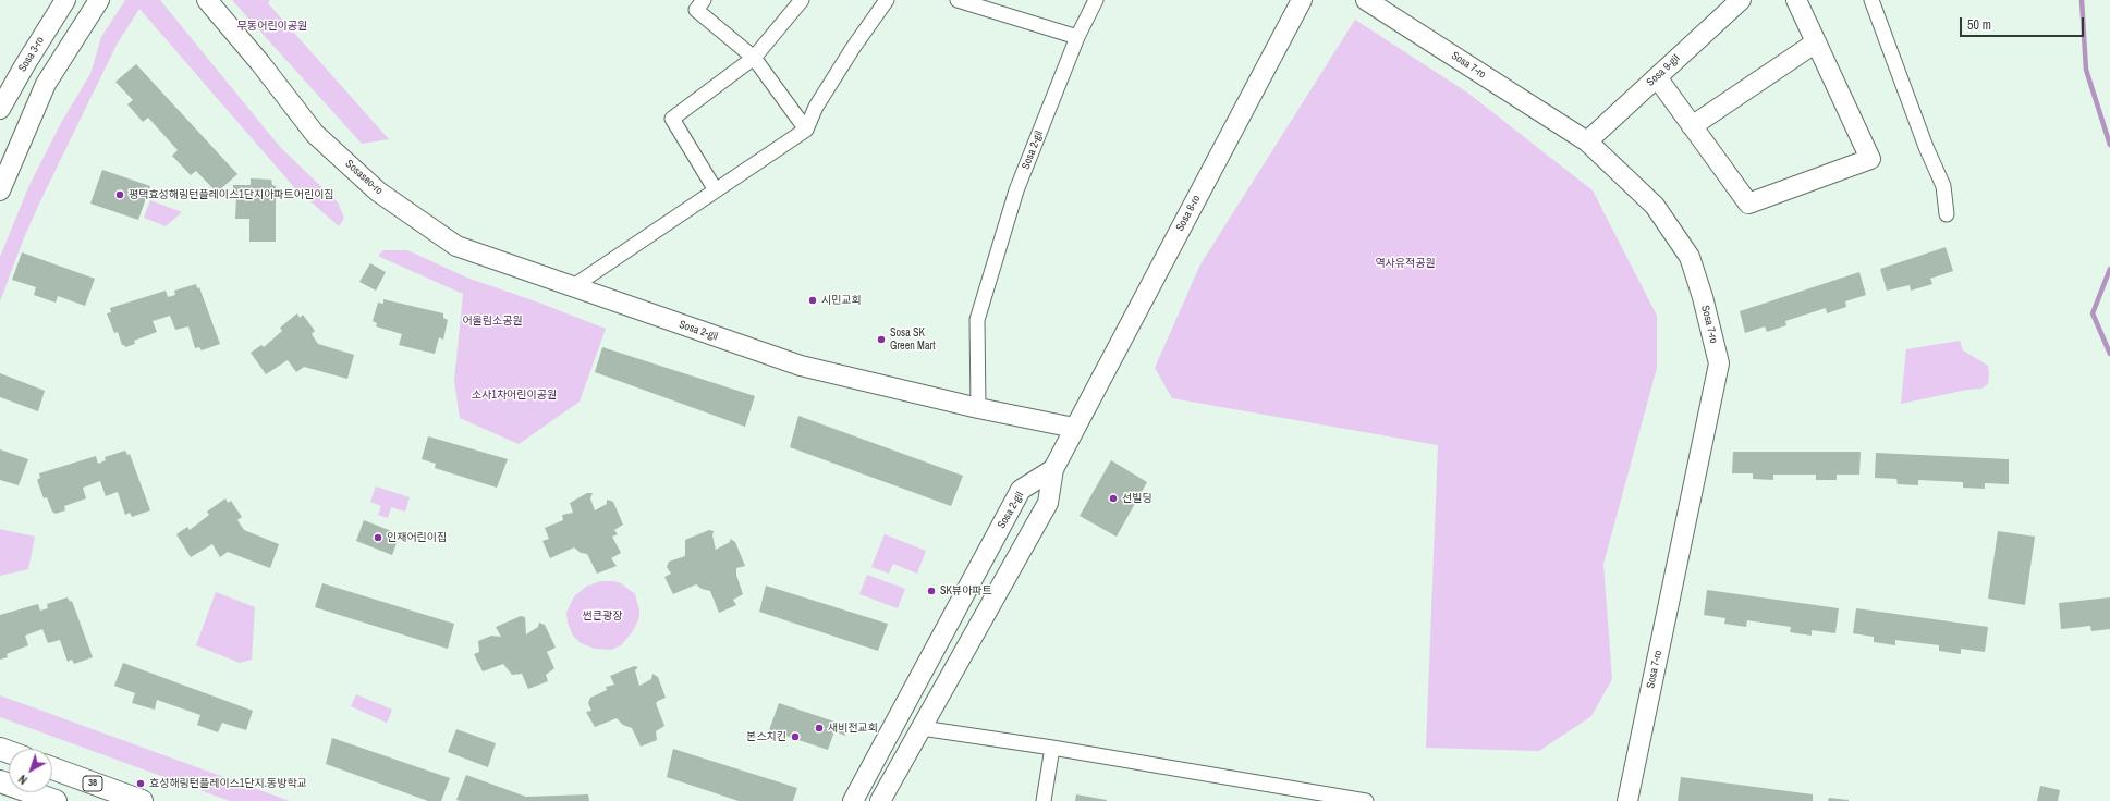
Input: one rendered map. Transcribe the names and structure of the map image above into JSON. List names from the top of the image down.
{
  "streets": {
    "main road": ["38"],
    "street": [
      "Sosa 3-ro",
      "Sosa 7-ro",
      "Sosa 9-gil",
      "Sosa 2-gil",
      "Sosaseo-ro",
      "Sosa 8-ro"
    ]
  },
  "crossings": [
    ["Sosa 7-ro", "Sosa 9-gil"],
    ["Sosa 2-gil", "Sosaseo-ro"],
    ["Sosa 2-gil", "Sosa 8-ro"]
  ],
  "parks": [
    "무동어린이공원",
    "역사유적공원",
    "어울림소공원",
    "소사1차어린이공원",
    "썬큰광장"
  ],
  "places": [
    "평택효성해링턴플레이스1단지아파트어린이집",
    "시민교회",
    "Sosa SK Green Mart",
    "선빌딩",
    "인재어린이집",
    "SK뷰아파트",
    "새비전교회",
    "본스치킨",
    "효성해링턴플레이스1단지.동방학교"
  ],
  "scale_bar": "50 m",
  "north": "bottom left"
}
